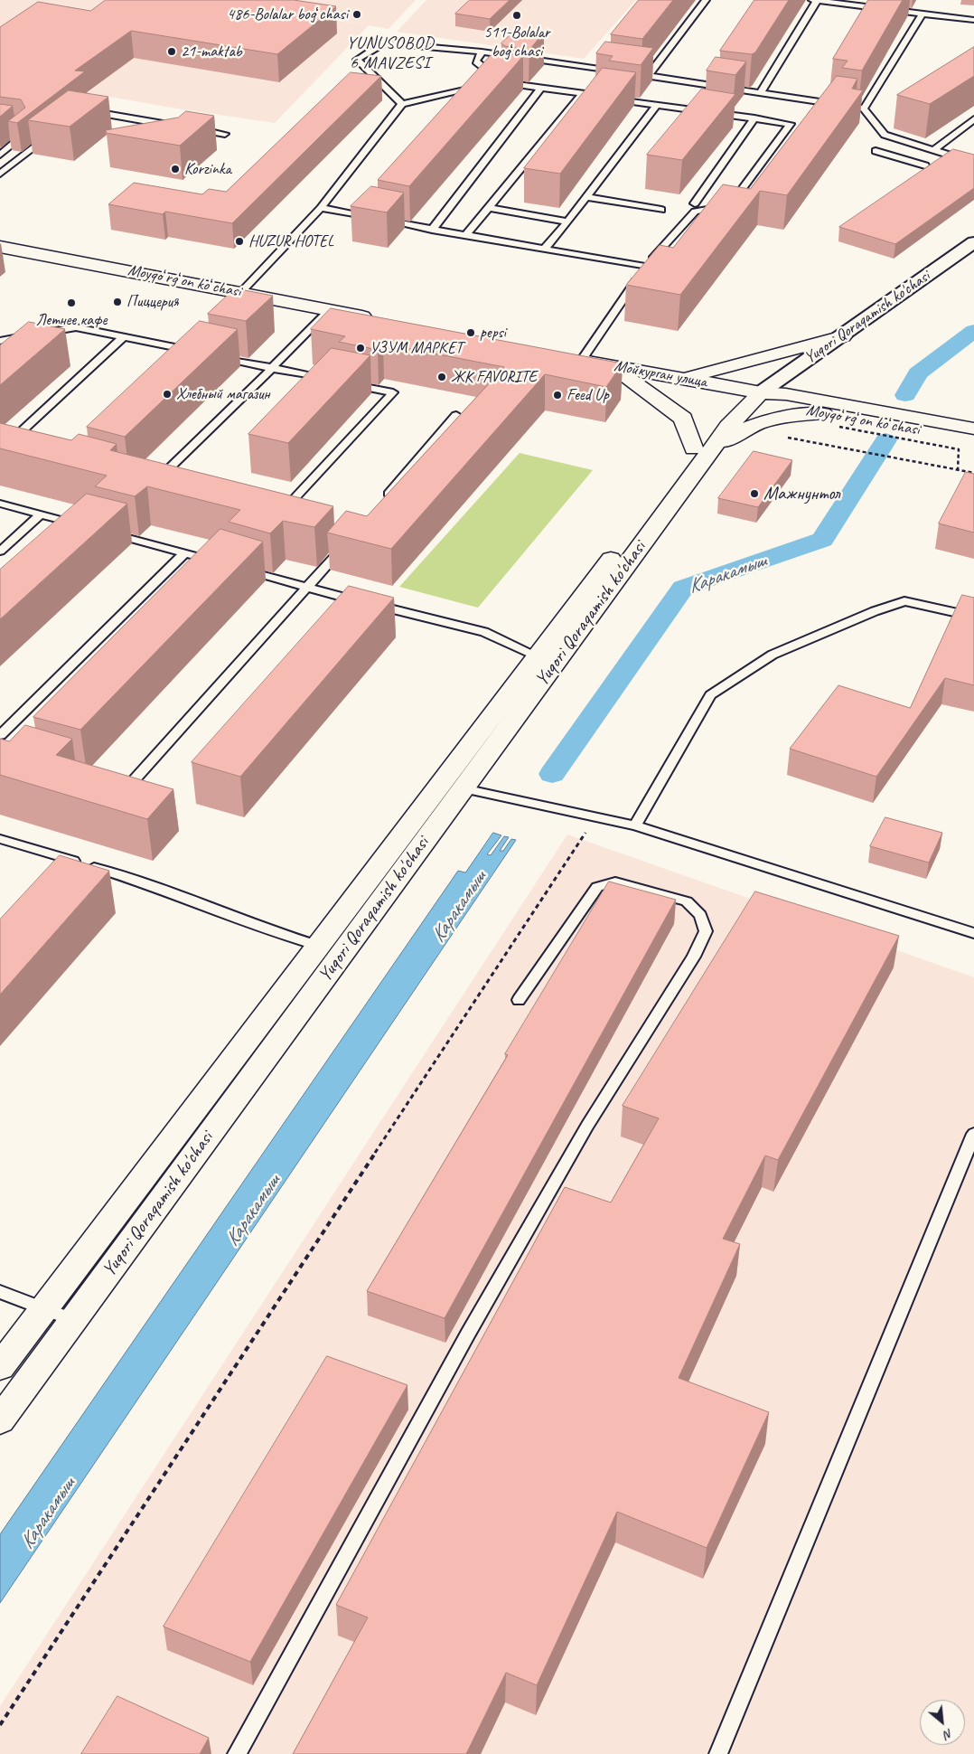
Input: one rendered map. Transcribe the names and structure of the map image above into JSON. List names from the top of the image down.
{
  "streets": {
    "main road": ["Moyqoʻrgʻon koʻchasi", "Yuqori Qoraqamish ko'chasi", "Мойкурган улица"]
  },
  "crossings": [
    ["Moyqoʻrgʻon koʻchasi", "Yuqori Qoraqamish ko'chasi"],
    ["Moyqoʻrgʻon koʻchasi", "Мойкурган улица"],
    ["Yuqori Qoraqamish ko'chasi", "Мойкурган улица"]
  ],
  "districts": ["YUNUSOBOD 6 MAVZESI"],
  "water": ["Каракамыш"],
  "places": [
    "486-Bolalar bogʻchasi",
    "511-Bolalar bogʻchasi",
    "21-maktab",
    "Korzinka",
    "HUZUR HOTEL",
    "Пиццерия",
    "Летнее кафе",
    "pepsi",
    "УЗУМ МАРКЕТ",
    "ЖК FAVORITE",
    "Хлебный магазин",
    "Feed Up",
    "Мажнунтол"
  ],
  "north": "bottom right"
}
